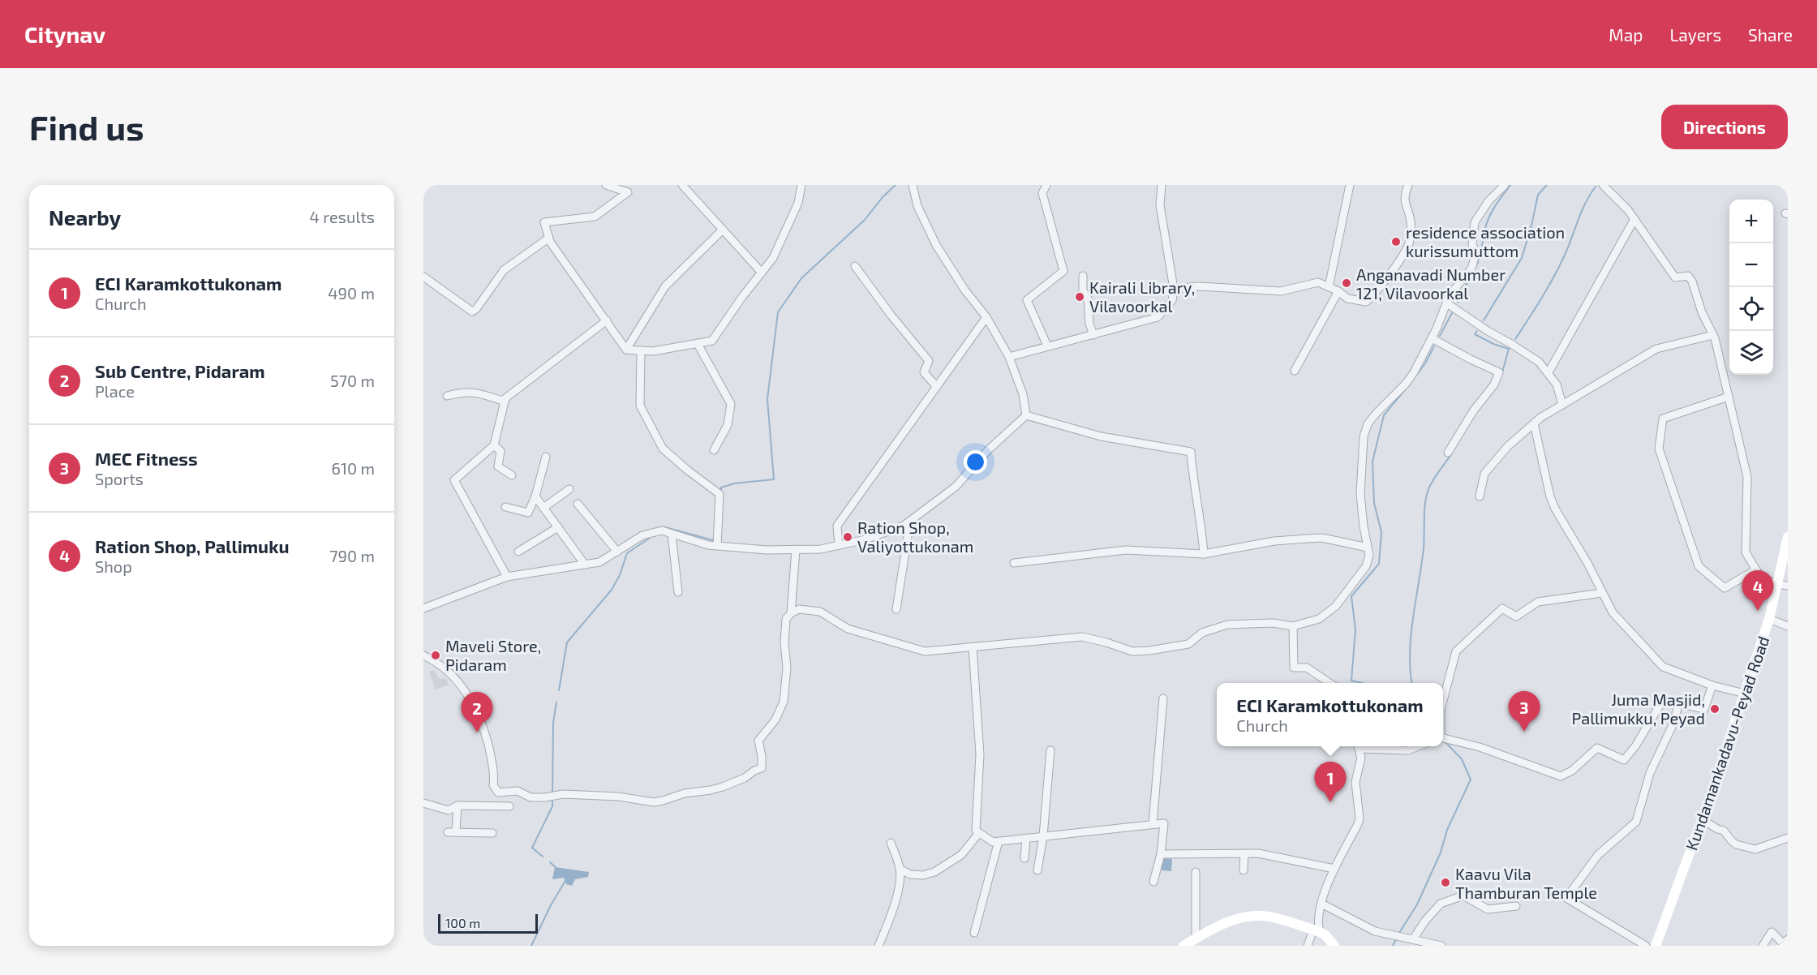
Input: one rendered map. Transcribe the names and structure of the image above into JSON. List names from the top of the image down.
{
  "streets": {
    "main road": ["Kundamankadavu-Peyad Road"]
  },
  "places": [
    "residence association kurissumuttom",
    "Anganavadi Number 121, Vilavoorkal",
    "Kairali Library, Vilavoorkal",
    "Ration Shop, Valiyottukonam",
    "Maveli Store, Pidaram",
    "Juma Masjid, Pallimukku, Peyad",
    "Kaavu Vila Thamburan Temple"
  ],
  "scale_bar": "100 m",
  "page": {
    "header": "Citynav",
    "nav": ["Map", "Layers", "Share"],
    "buttons": "Directions",
    "title": "Find us",
    "heading": ["Nearby", "4 results"],
    "map_buttons": ["+", "−"],
    "list": [
      {
        "mark": "1",
        "name": "ECI Karamkottukonam",
        "note": "Church",
        "value": "490 m"
      },
      {
        "mark": "2",
        "name": "Sub Centre, Pidaram",
        "note": "Place",
        "value": "570 m"
      },
      {
        "mark": "3",
        "name": "MEC Fitness",
        "note": "Sports",
        "value": "610 m"
      },
      {
        "mark": "4",
        "name": "Ration Shop, Pallimuku",
        "note": "Shop",
        "value": "790 m"
      }
    ],
    "pins": [
      "4",
      "3",
      "2",
      "1"
    ],
    "popup": ["ECI Karamkottukonam", "Church"],
    "scale": "100 m"
  }
}
